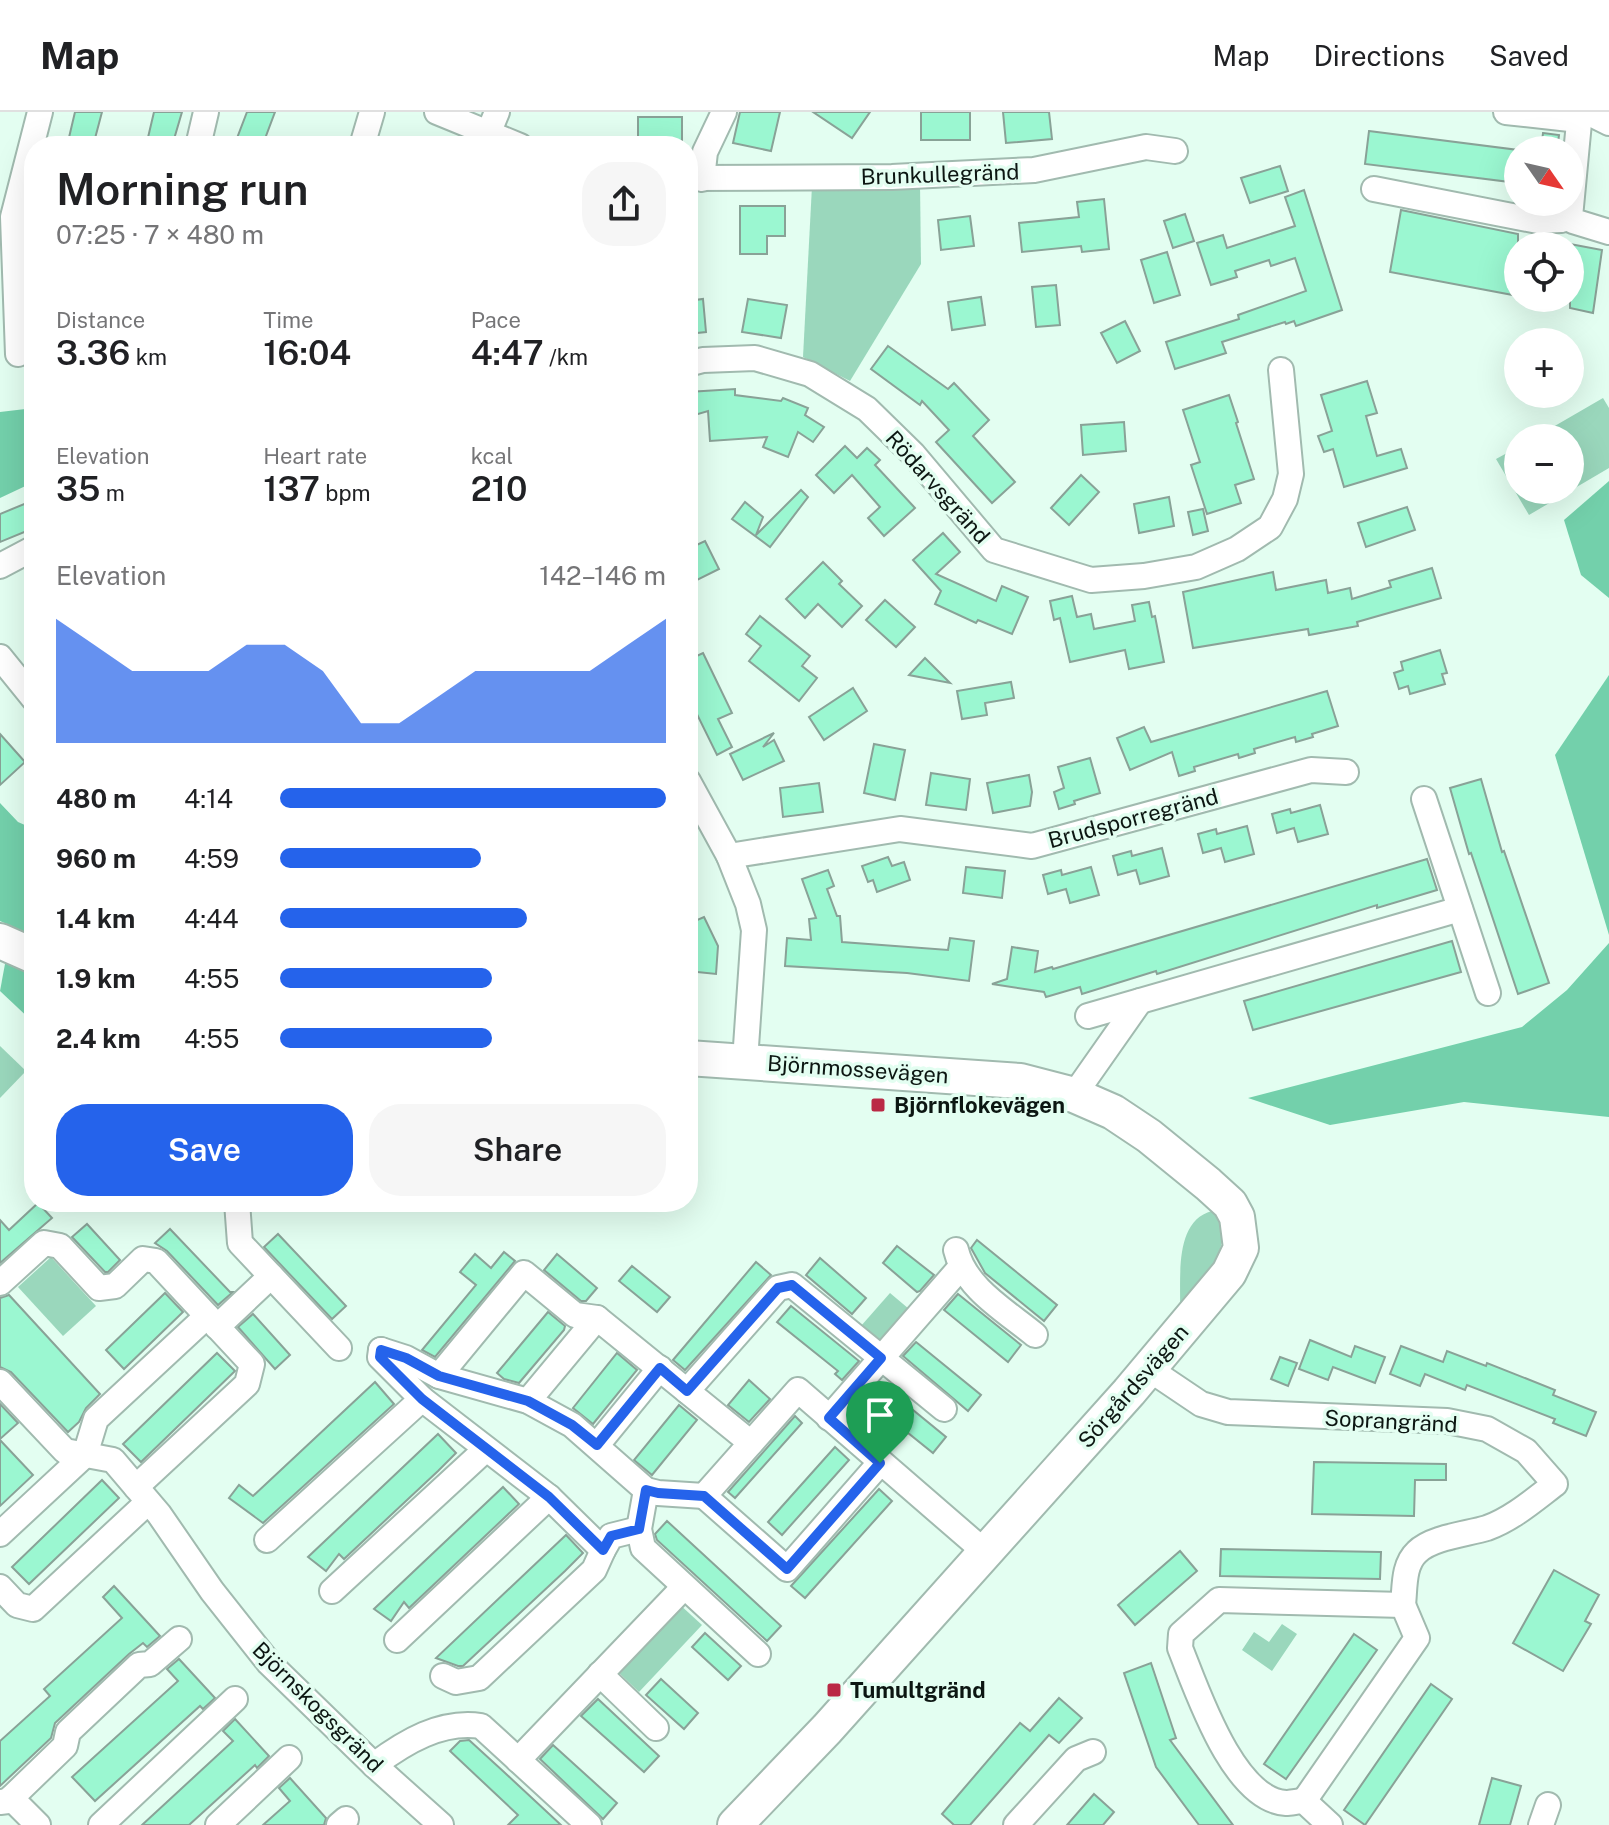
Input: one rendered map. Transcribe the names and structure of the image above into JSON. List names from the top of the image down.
{
  "streets": {
    "street": [
      "Brunkullegränd",
      "Rödarvsgränd",
      "Brudsporregränd",
      "Björnmossevägen",
      "Sörgårdsvägen",
      "Soprangränd",
      "Björnskogsgränd"
    ]
  },
  "crossings": [
    ["Björnmossevägen", "Sörgårdsvägen"],
    ["Sörgårdsvägen", "Soprangränd"]
  ],
  "places": {
    "transit": ["Björnflokevägen", "Tumultgränd"]
  },
  "north": "bottom right",
  "page": {
    "header": "Map",
    "nav": ["Map", "Directions", "Saved"],
    "map_buttons": ["+", "−"],
    "heading": ["Morning run", "07:25 · 7 × 480 m"],
    "stats": [
      ["Distance", "3.36 km"],
      ["Time", "16:04"],
      ["Pace", "4:47 /km"],
      ["Elevation", "35 m"],
      ["Heart rate", "137 bpm"],
      ["kcal", "210"]
    ],
    "chart": ["Elevation", "142–146 m"],
    "list": [
      {
        "name": "480 m",
        "note": "4:14"
      },
      {
        "name": "960 m",
        "note": "4:59"
      },
      {
        "name": "1.4 km",
        "note": "4:44"
      },
      {
        "name": "1.9 km",
        "note": "4:55"
      },
      {
        "name": "2.4 km",
        "note": "4:55"
      }
    ],
    "buttons": ["Save", "Share"]
  }
}
